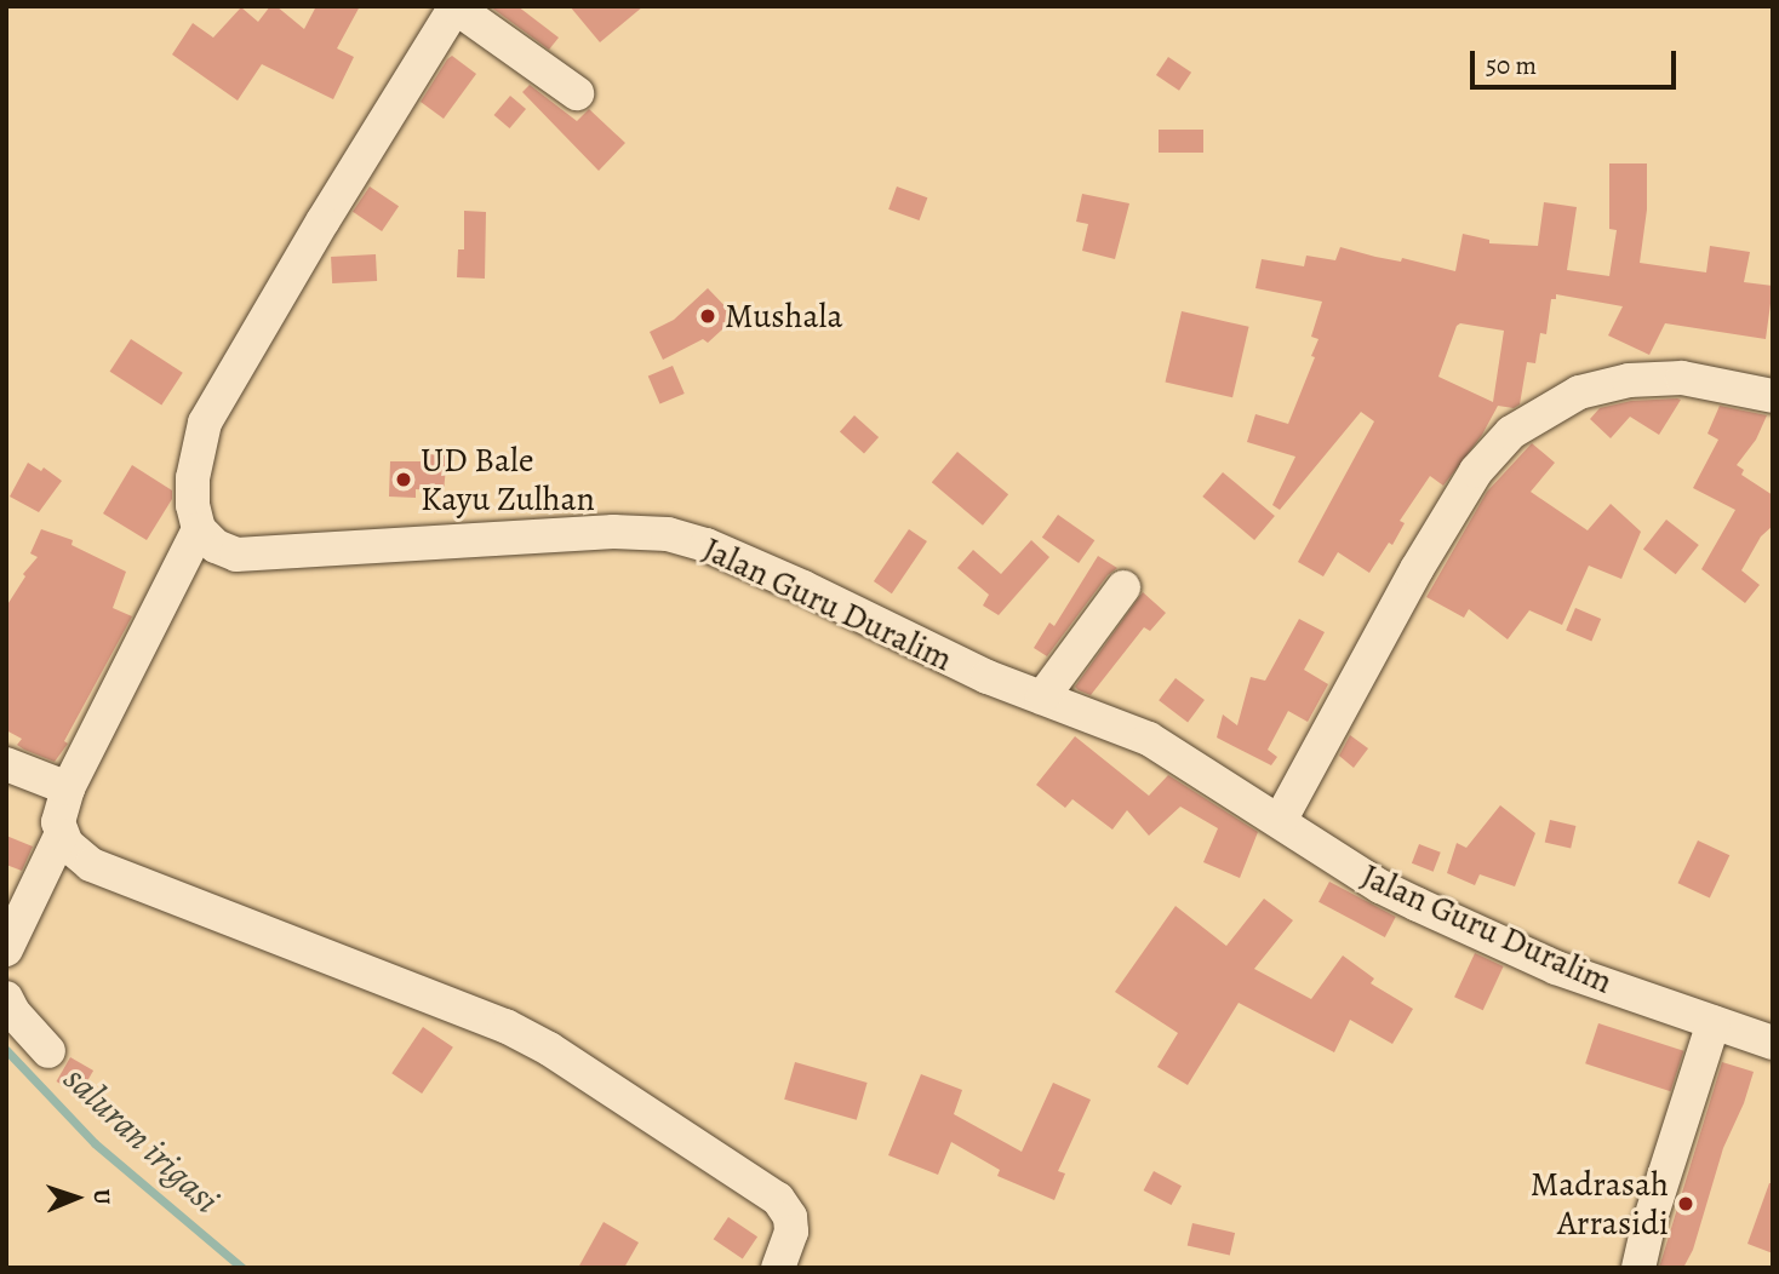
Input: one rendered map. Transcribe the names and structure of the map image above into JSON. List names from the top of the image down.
{
  "streets": {
    "street": ["Jalan Guru Duralim"]
  },
  "water": ["saluran irigasi"],
  "places": ["Mushala", "UD Bale Kayu Zulhan", "Madrasah Arrasidi"],
  "scale_bar": "50 m",
  "north": "right"
}
